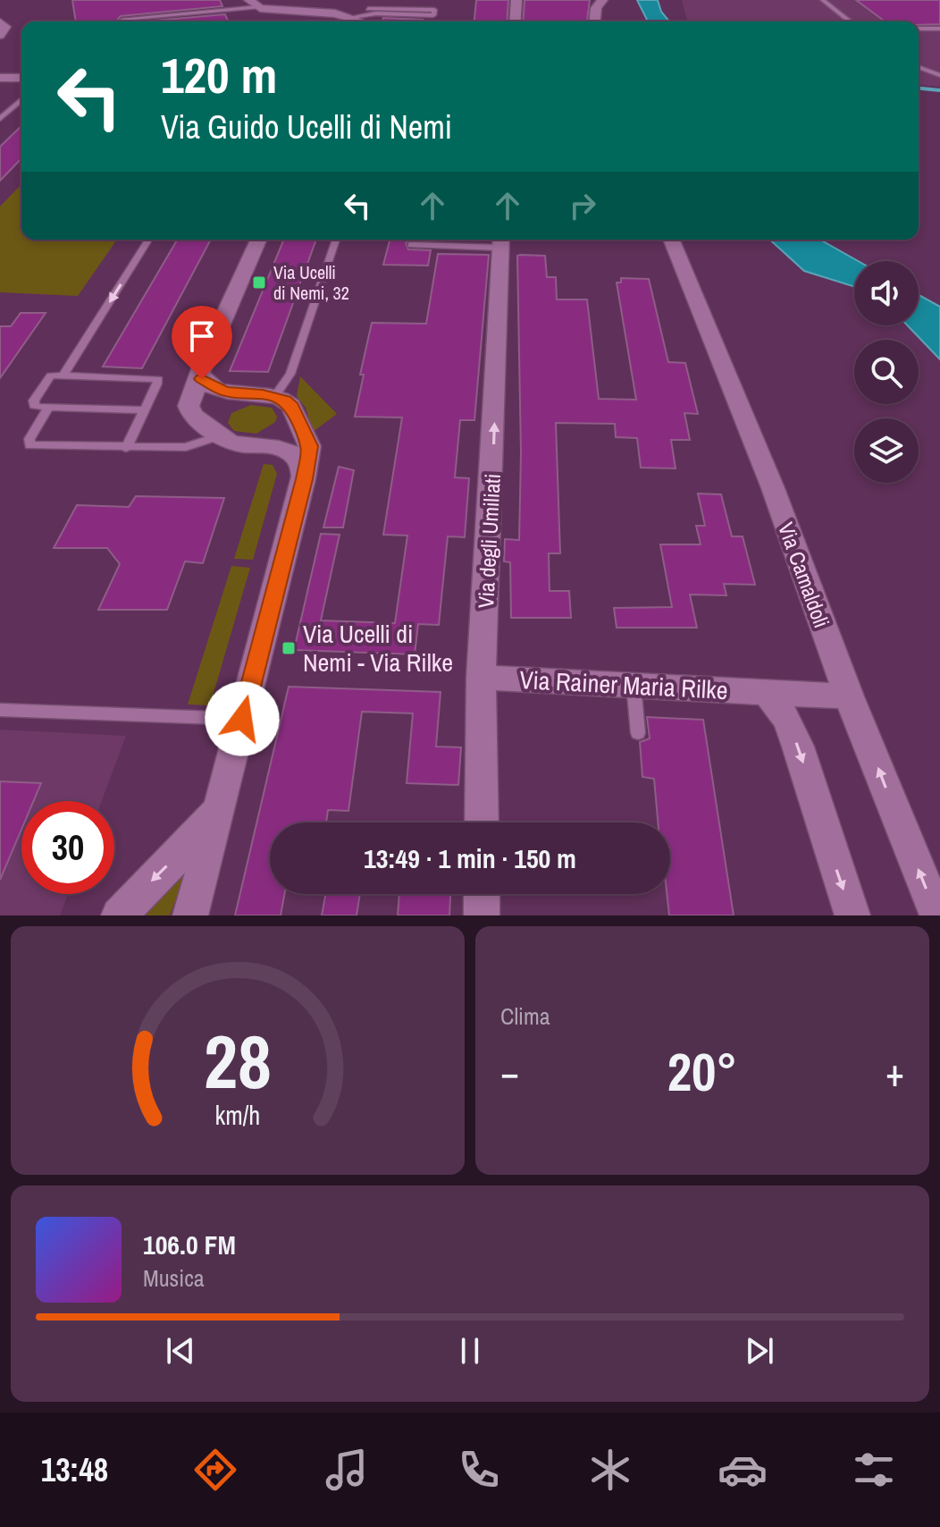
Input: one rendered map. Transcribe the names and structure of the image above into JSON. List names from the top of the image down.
{
  "streets": {
    "street": ["Via degli Umiliati", "Via Camaldoli", "Via Rainer Maria Rilke"]
  },
  "crossings": [
    ["Via degli Umiliati", "Via Rainer Maria Rilke"],
    ["Via Camaldoli", "Via Rainer Maria Rilke"]
  ],
  "places": {
    "transit": ["Via Ucelli di Nemi, 32", "Via Ucelli di Nemi - Via Rilke"]
  },
  "page": {
    "turn": ["120 m", "Via Guido Ucelli di Nemi"],
    "limit": "30",
    "trip": "13:49 · 1 min · 150 m",
    "tile": "Clima",
    "heat": ["−", "20°", "+"],
    "song": ["106.0 FM", "Musica"],
    "tabs": "13:48",
    "gauge": ["28", "km/h"]
  }
}
